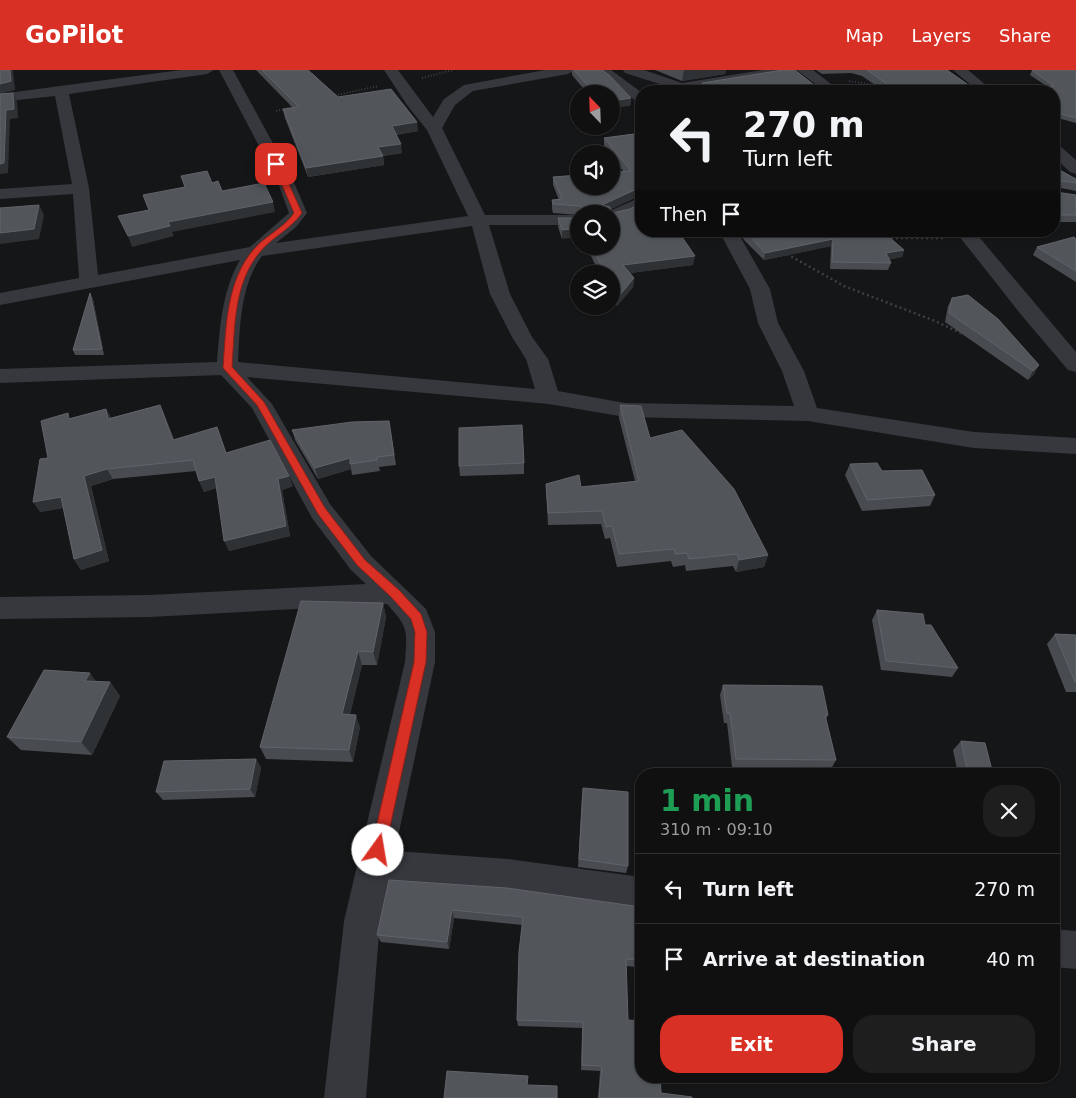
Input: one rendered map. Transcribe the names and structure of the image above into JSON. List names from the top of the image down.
{
  "north": "top left",
  "page": {
    "header": "GoPilot",
    "nav": ["Map", "Layers", "Share"],
    "turn": ["270 m", "Turn left"],
    "then": "Then",
    "heading": ["1 min", "310 m · 09:10"],
    "list": [
      {
        "name": "Turn left",
        "value": "270 m"
      },
      {
        "name": "Arrive at destination",
        "value": "40 m"
      }
    ],
    "buttons": ["Exit", "Share"]
  }
}
